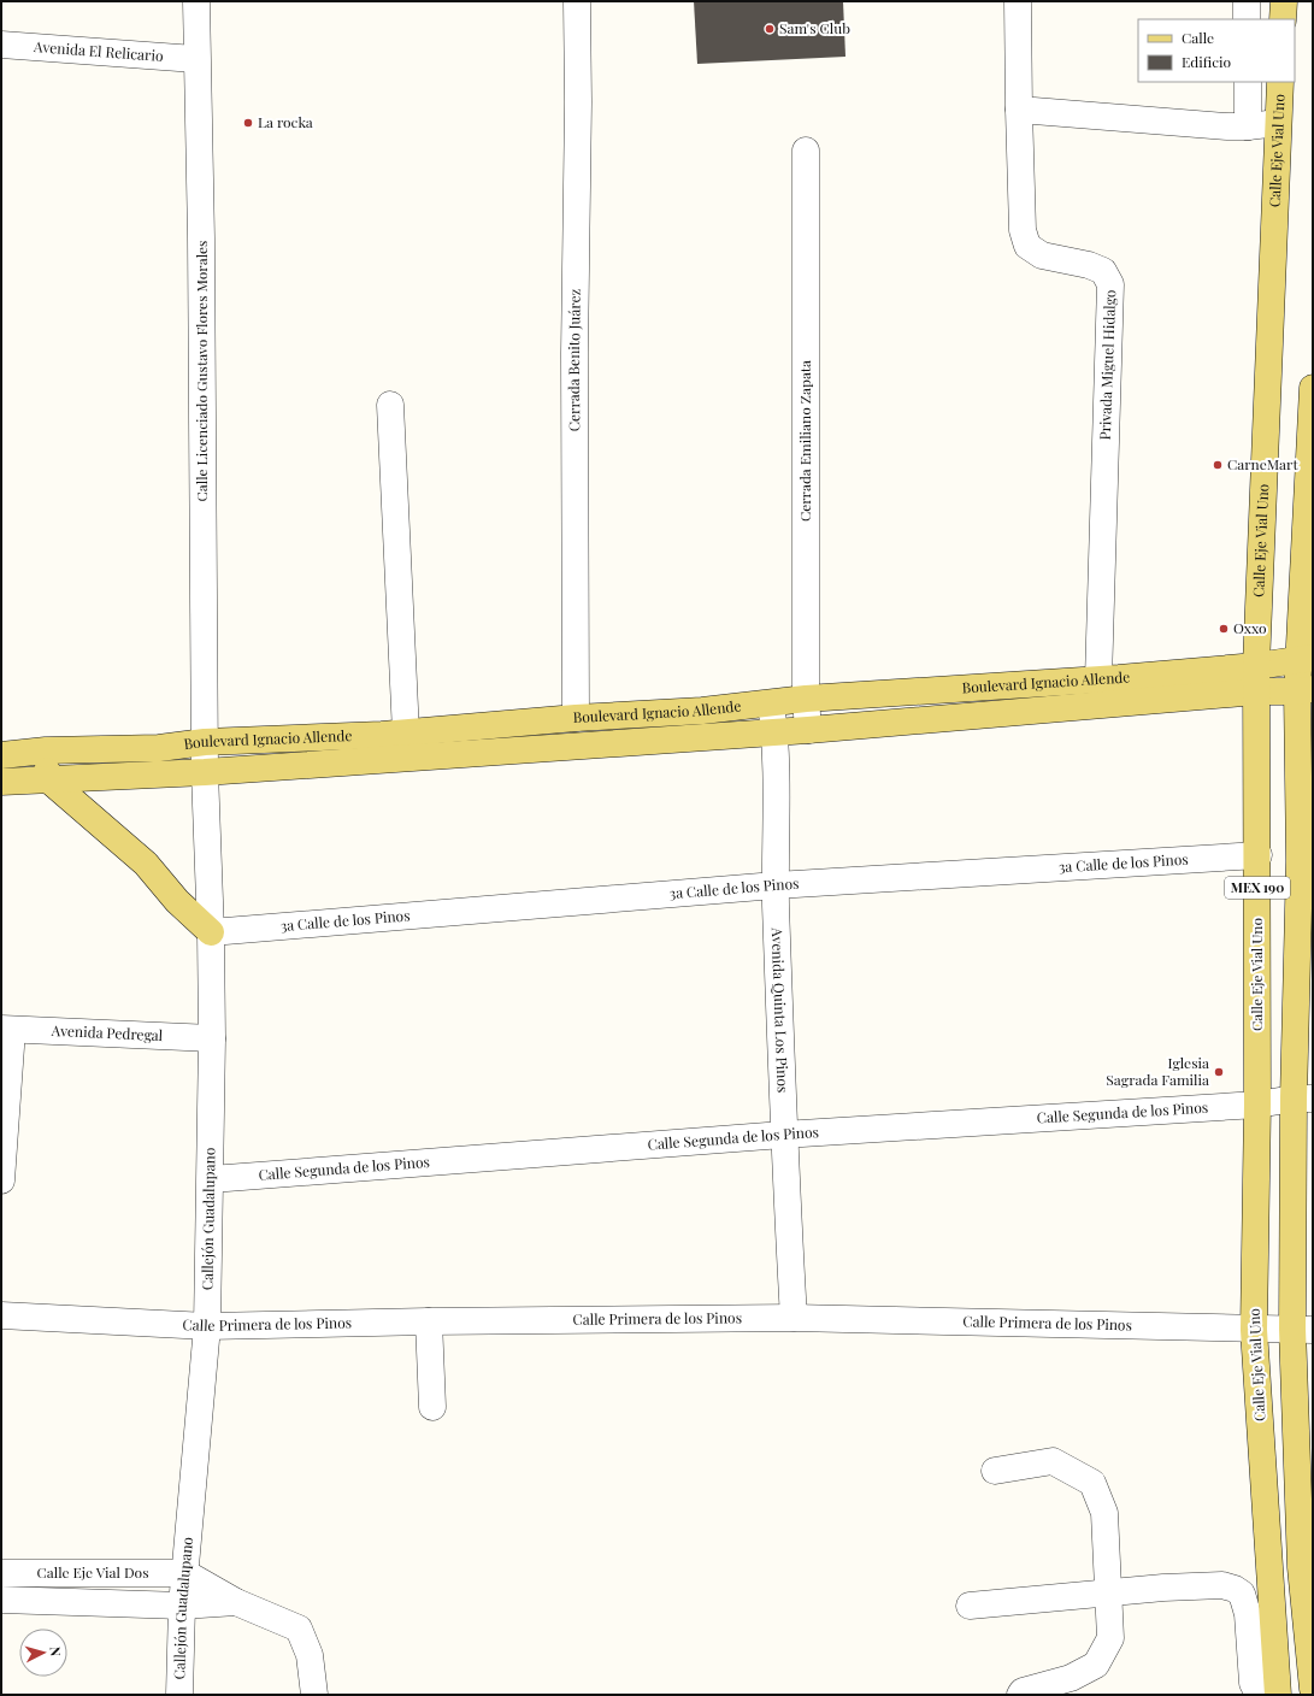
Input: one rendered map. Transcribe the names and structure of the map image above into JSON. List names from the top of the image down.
{
  "streets": {
    "main road": ["Calle Eje Vial Uno", "Boulevard Ignacio Allende", "MEX 190"],
    "street": [
      "Avenida El Relicario",
      "Cerrada Benito Juárez",
      "Privada Miguel Hidalgo",
      "Calle Licenciado Gustavo Flores Morales",
      "Cerrada Emiliano Zapata",
      "3a Calle de los Pinos",
      "Avenida Quinta Los Pinos",
      "Avenida Pedregal",
      "Calle Segunda de los Pinos",
      "Callejón Guadalupano",
      "Calle Primera de los Pinos",
      "Calle Eje Vial Dos"
    ]
  },
  "crossings": [
    ["Avenida El Relicario", "Calle Licenciado Gustavo Flores Morales"],
    ["Calle Eje Vial Uno", "Boulevard Ignacio Allende"],
    ["Calle Eje Vial Uno", "3a Calle de los Pinos"],
    ["Calle Eje Vial Uno", "Calle Segunda de los Pinos"],
    ["Calle Eje Vial Uno", "Calle Primera de los Pinos"],
    ["Cerrada Benito Juárez", "Boulevard Ignacio Allende"],
    ["Privada Miguel Hidalgo", "Boulevard Ignacio Allende"],
    ["Calle Licenciado Gustavo Flores Morales", "Boulevard Ignacio Allende"],
    ["Calle Licenciado Gustavo Flores Morales", "Callejón Guadalupano"],
    ["Cerrada Emiliano Zapata", "Boulevard Ignacio Allende"],
    ["Boulevard Ignacio Allende", "Avenida Quinta Los Pinos"],
    ["Boulevard Ignacio Allende", "Callejón Guadalupano"],
    ["3a Calle de los Pinos", "Avenida Quinta Los Pinos"],
    ["3a Calle de los Pinos", "Callejón Guadalupano"],
    ["Avenida Quinta Los Pinos", "Calle Segunda de los Pinos"],
    ["Avenida Quinta Los Pinos", "Calle Primera de los Pinos"],
    ["Avenida Pedregal", "Callejón Guadalupano"],
    ["Calle Segunda de los Pinos", "Callejón Guadalupano"],
    ["Callejón Guadalupano", "Calle Primera de los Pinos"],
    ["Callejón Guadalupano", "Calle Eje Vial Dos"]
  ],
  "places": [
    "Sam's Club",
    "La rocka",
    "CarneMart",
    "Oxxo",
    "Iglesia Sagrada Familia"
  ],
  "legend": ["Calle", "Edificio"],
  "north": "right"
}
